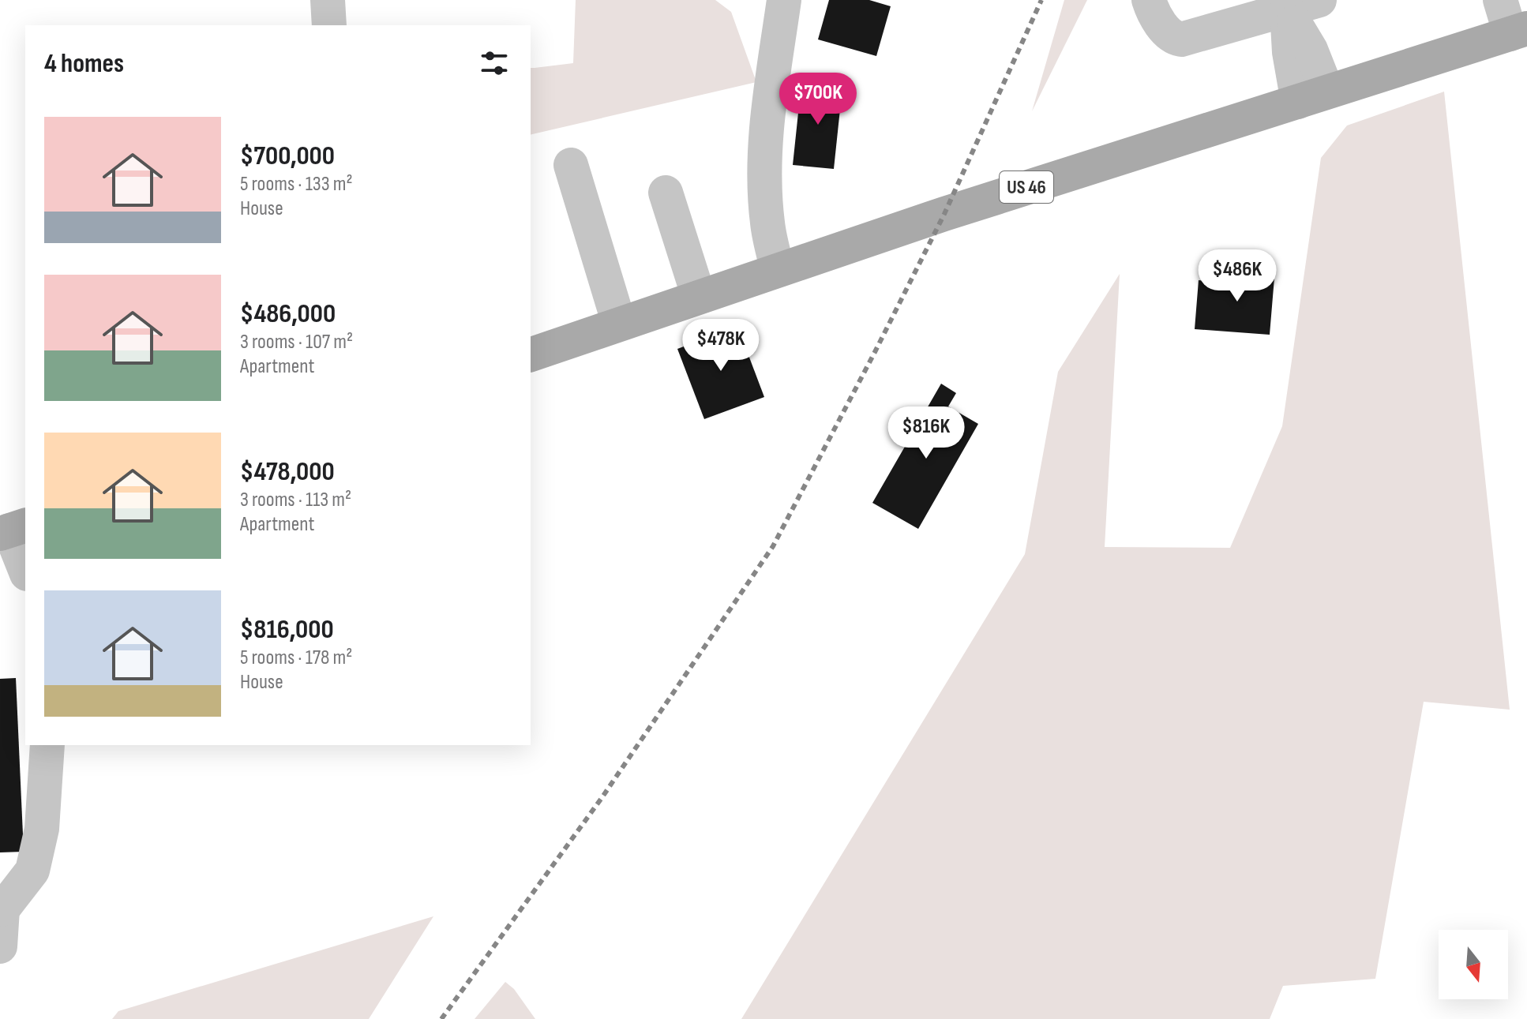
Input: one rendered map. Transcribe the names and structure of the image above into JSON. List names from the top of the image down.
{
  "streets": {
    "main road": ["US 46"]
  },
  "north": "bottom",
  "page": {
    "heading": "4 homes",
    "price": [
      "$700K",
      "$486K",
      "$478K",
      "$816K"
    ],
    "list": [
      {
        "name": "$700,000",
        "note": "5 rooms · 133 m² · House"
      },
      {
        "name": "$486,000",
        "note": "3 rooms · 107 m² · Apartment"
      },
      {
        "name": "$478,000",
        "note": "3 rooms · 113 m² · Apartment"
      },
      {
        "name": "$816,000",
        "note": "5 rooms · 178 m² · House"
      }
    ]
  }
}
